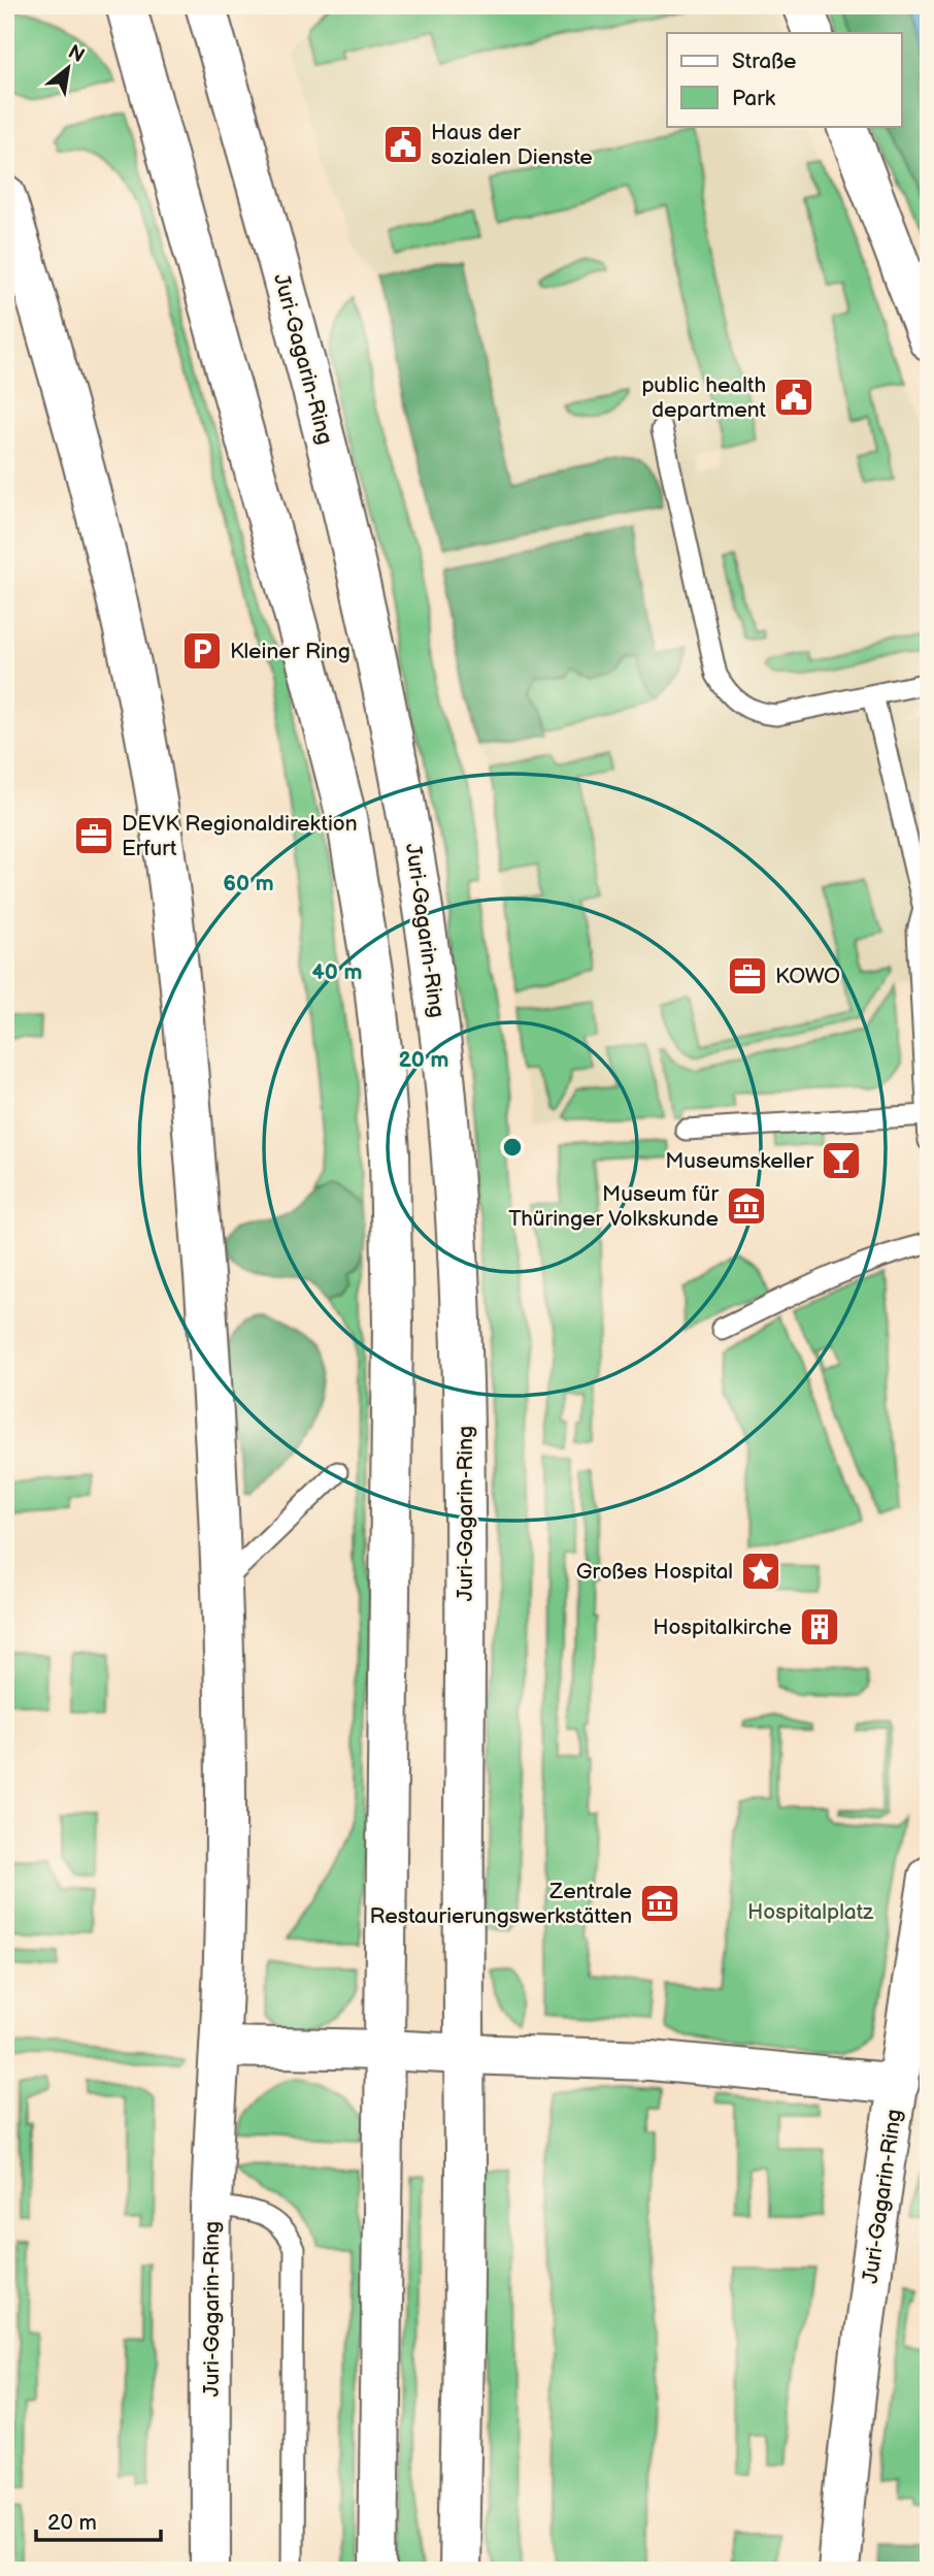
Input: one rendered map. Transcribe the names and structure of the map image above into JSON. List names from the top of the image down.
{
  "streets": {
    "street": ["Juri-Gagarin-Ring"]
  },
  "parks": ["Hospitalplatz"],
  "places": {
    "public building": ["Haus der sozialen Dienste", "public health department"],
    "parking": ["Kleiner Ring"],
    "office": ["DEVK Regionaldirektion Erfurt", "KOWO"],
    "bar": ["Museumskeller"],
    "museum": ["Museum für Thüringer Volkskunde", "Zentrale Restaurierungswerkstätten"],
    "place": ["Großes Hospital"],
    "building": ["Hospitalkirche"]
  },
  "legend": ["Straße", "Park"],
  "scale_bar": "20 m",
  "north": "top right",
  "rings": ["60 m", "40 m", "20 m"]
}
